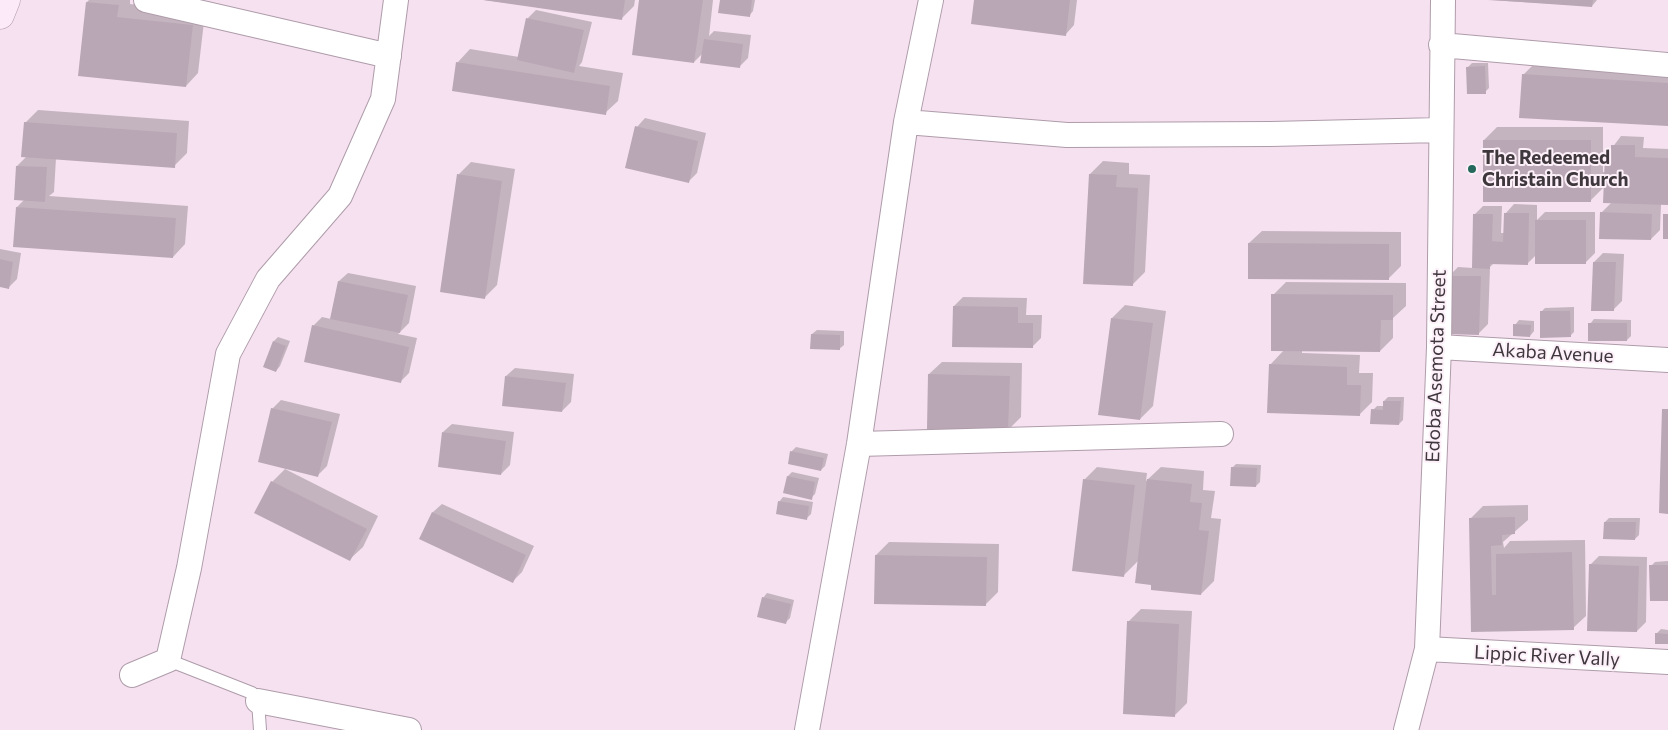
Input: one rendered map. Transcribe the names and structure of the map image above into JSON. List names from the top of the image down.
{
  "streets": {
    "street": ["Akaba Avenue", "Edoba Asemota Street", "Lippic River Vally"]
  },
  "crossings": [
    ["Akaba Avenue", "Edoba Asemota Street"],
    ["Edoba Asemota Street", "Lippic River Vally"]
  ],
  "places": ["The Redeemed Christain Church"]
}
